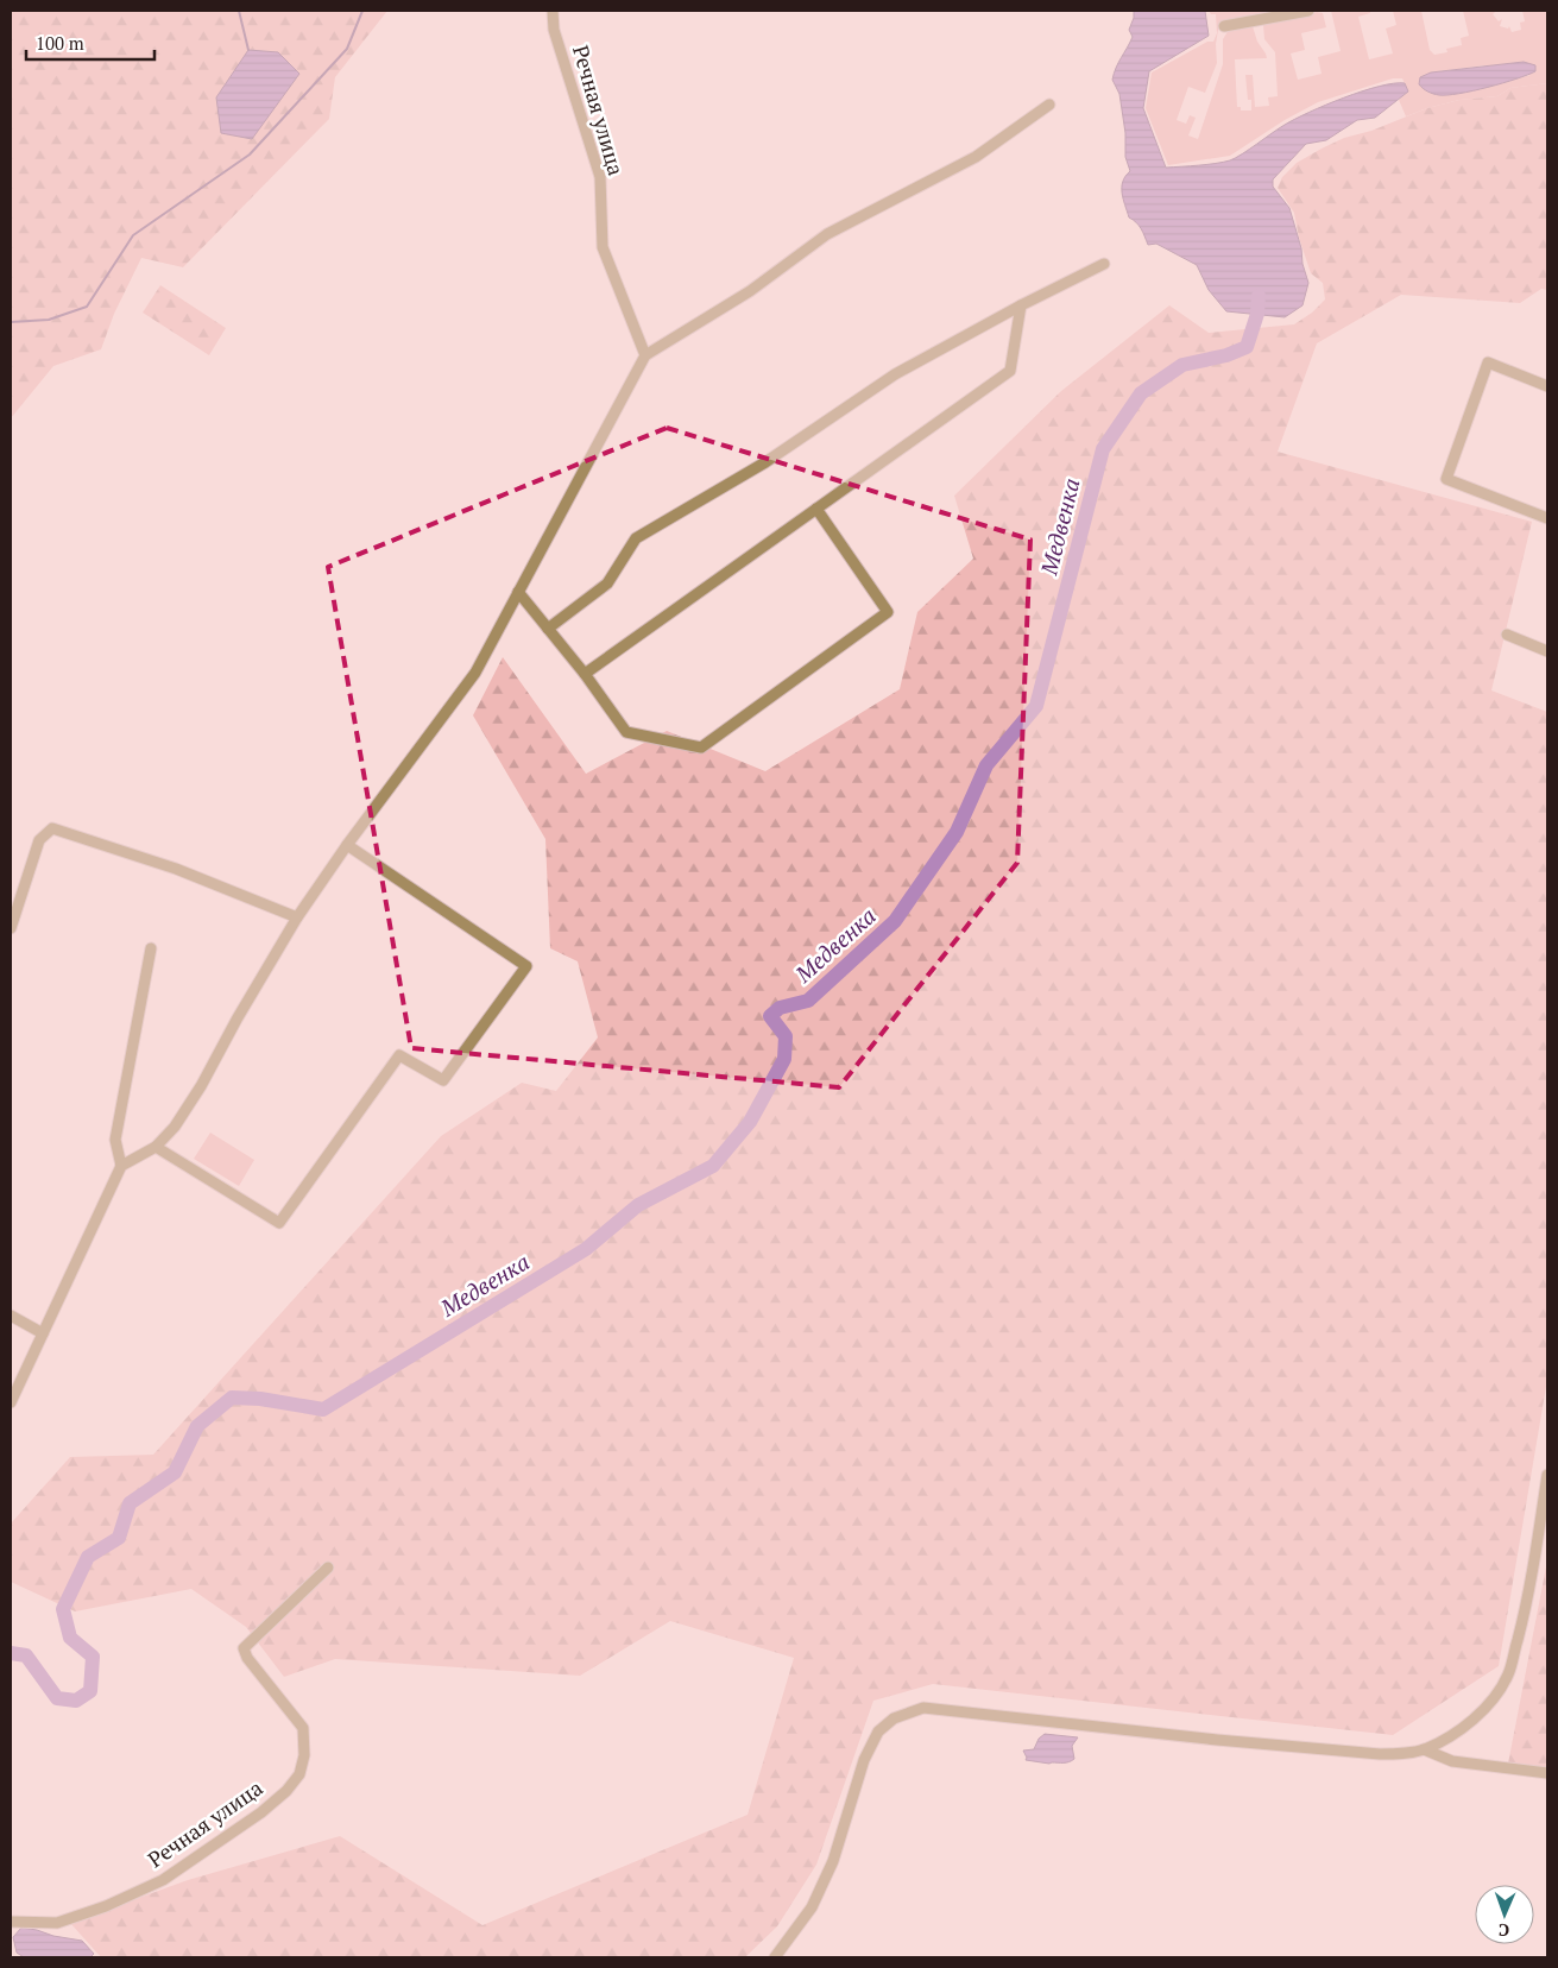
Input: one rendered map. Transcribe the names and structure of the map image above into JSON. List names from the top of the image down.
{
  "streets": {
    "street": ["Речная улица"]
  },
  "water": ["Медвенка"],
  "scale_bar": "100 m",
  "north": "bottom"
}
